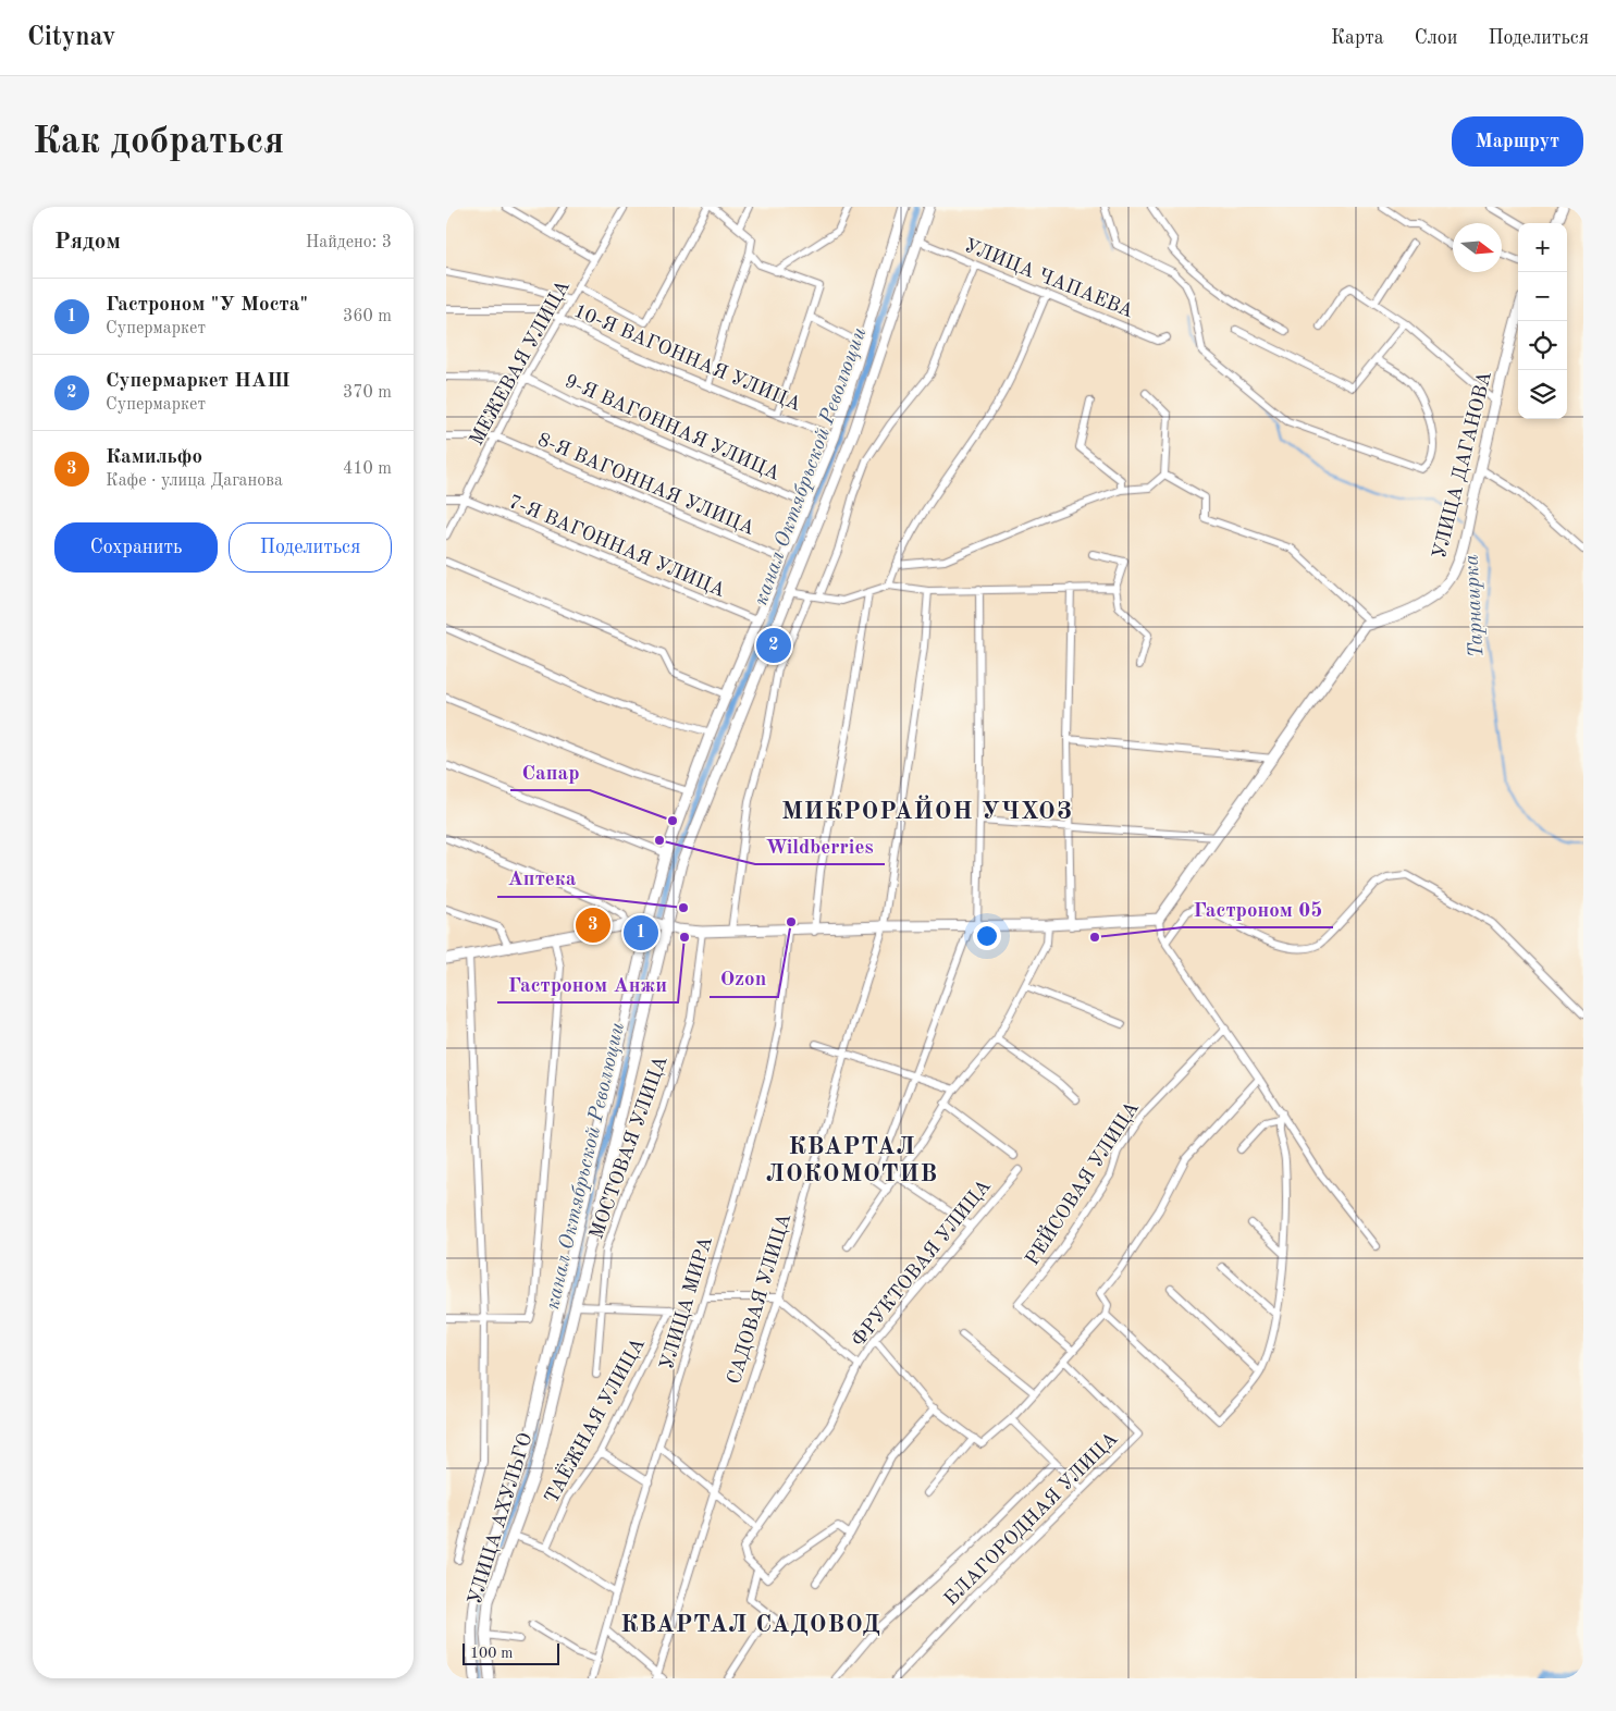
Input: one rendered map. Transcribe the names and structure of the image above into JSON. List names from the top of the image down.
{
  "streets": {
    "main road": ["УЛИЦА ДАГАНОВА", "УЛИЦА АХУЛЬГО"],
    "street": [
      "УЛИЦА ЧАПАЕВА",
      "10-Я ВАГОННАЯ УЛИЦА",
      "МЕЖЕВАЯ УЛИЦА",
      "9-Я ВАГОННАЯ УЛИЦА",
      "8-Я ВАГОННАЯ УЛИЦА",
      "7-Я ВАГОННАЯ УЛИЦА",
      "МОСТОВАЯ УЛИЦА",
      "РЕЙСОВАЯ УЛИЦА",
      "ФРУКТОВАЯ УЛИЦА",
      "САДОВАЯ УЛИЦА",
      "УЛИЦА МИРА",
      "ТАЁЖНАЯ УЛИЦА",
      "БЛАГОРОДНАЯ УЛИЦА"
    ]
  },
  "crossings": [
    ["УЛИЦА ЧАПАЕВА", "УЛИЦА АХУЛЬГО"],
    ["10-Я ВАГОННАЯ УЛИЦА", "МЕЖЕВАЯ УЛИЦА"],
    ["МЕЖЕВАЯ УЛИЦА", "9-Я ВАГОННАЯ УЛИЦА"],
    ["МЕЖЕВАЯ УЛИЦА", "8-Я ВАГОННАЯ УЛИЦА"],
    ["МЕЖЕВАЯ УЛИЦА", "7-Я ВАГОННАЯ УЛИЦА"]
  ],
  "districts": ["МИКРОРАЙОН УЧХОЗ", "КВАРТАЛ ЛОКОМОТИВ", "КВАРТАЛ САДОВОД"],
  "water": ["канал Октябрьской Революции", "Тарнаирка"],
  "places": [
    "Сапар",
    "Wildberries",
    "Аптека",
    "Ozon",
    "Гастроном Анжи",
    "Гастроном 05"
  ],
  "scale_bar": "100 m",
  "north": "right",
  "page": {
    "header": "Citynav",
    "nav": ["Карта", "Слои", "Поделиться"],
    "buttons": [
      "Маршрут",
      ["Сохранить", "Поделиться"]
    ],
    "title": "Как добраться",
    "heading": ["Рядом", "Найдено: 3"],
    "map_buttons": ["+", "−"],
    "list": [
      {
        "mark": "1",
        "name": "Гастроном \"У Моста\"",
        "note": "Супермаркет",
        "value": "360 m"
      },
      {
        "mark": "2",
        "name": "Супермаркет НАШ",
        "note": "Супермаркет",
        "value": "370 m"
      },
      {
        "mark": "3",
        "name": "Камильфо",
        "note": "Кафе · улица Даганова",
        "value": "410 m"
      }
    ],
    "pins": ["2", "3", "1"],
    "scale": "100 m"
  }
}
